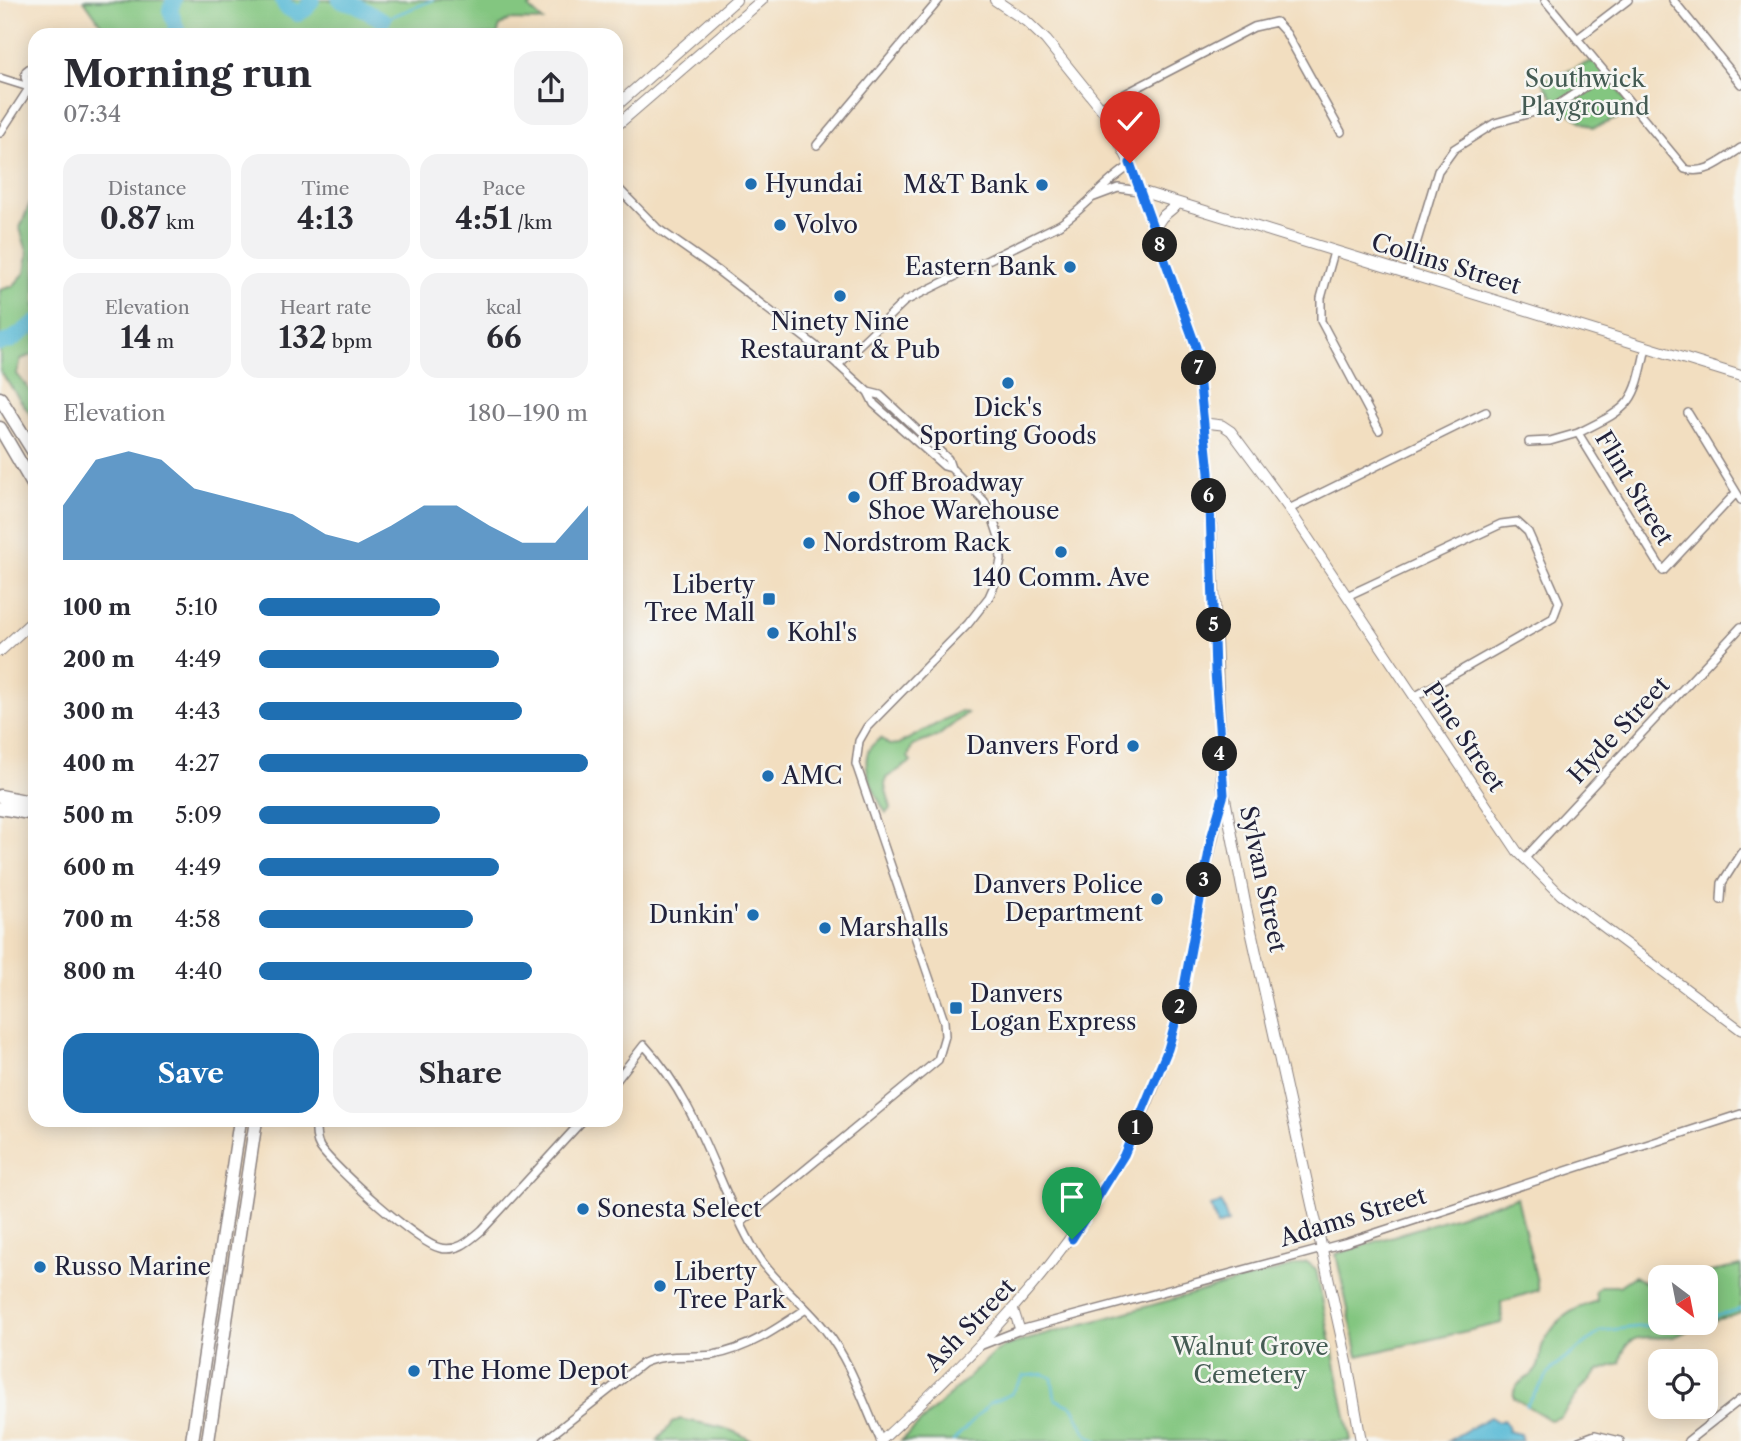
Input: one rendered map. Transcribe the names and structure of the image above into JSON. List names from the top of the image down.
{
  "streets": {
    "main road": ["Collins Street", "Sylvan Street"],
    "street": [
      "Flint Street",
      "Hyde Street",
      "Pine Street",
      "Adams Street",
      "Ash Street"
    ]
  },
  "crossings": [
    ["Collins Street", "Flint Street"],
    ["Collins Street", "Sylvan Street"],
    ["Hyde Street", "Pine Street"],
    ["Pine Street", "Sylvan Street"],
    ["Sylvan Street", "Adams Street"],
    ["Sylvan Street", "Ash Street"],
    ["Adams Street", "Ash Street"]
  ],
  "parks": ["Southwick Playground", "Walnut Grove Cemetery"],
  "places": {
    "other": [
      "Hyundai",
      "M&T Bank",
      "Volvo",
      "Eastern Bank",
      "Ninety Nine Restaurant & Pub",
      "Dick's Sporting Goods",
      "Off Broadway Shoe Warehouse",
      "Nordstrom Rack",
      "140 Comm. Ave",
      "Kohl's",
      "Danvers Ford",
      "AMC",
      "Danvers Police Department",
      "Dunkin'",
      "Marshalls",
      "Sonesta Select",
      "Russo Marine",
      "Liberty Tree Park",
      "The Home Depot"
    ],
    "transit": ["Liberty Tree Mall", "Danvers Logan Express"]
  },
  "north": "bottom right",
  "page": {
    "heading": ["Morning run", "07:34"],
    "stats": [
      ["Distance", "0.87 km"],
      ["Time", "4:13"],
      ["Pace", "4:51 /km"],
      ["Elevation", "14 m"],
      ["Heart rate", "132 bpm"],
      ["kcal", "66"]
    ],
    "pins": [
      "8",
      "7",
      "6",
      "5",
      "4",
      "3",
      "2",
      "1"
    ],
    "chart": ["Elevation", "180–190 m"],
    "list": [
      {
        "name": "100 m",
        "note": "5:10"
      },
      {
        "name": "200 m",
        "note": "4:49"
      },
      {
        "name": "300 m",
        "note": "4:43"
      },
      {
        "name": "400 m",
        "note": "4:27"
      },
      {
        "name": "500 m",
        "note": "5:09"
      },
      {
        "name": "600 m",
        "note": "4:49"
      },
      {
        "name": "700 m",
        "note": "4:58"
      },
      {
        "name": "800 m",
        "note": "4:40"
      }
    ],
    "buttons": ["Save", "Share"]
  }
}
